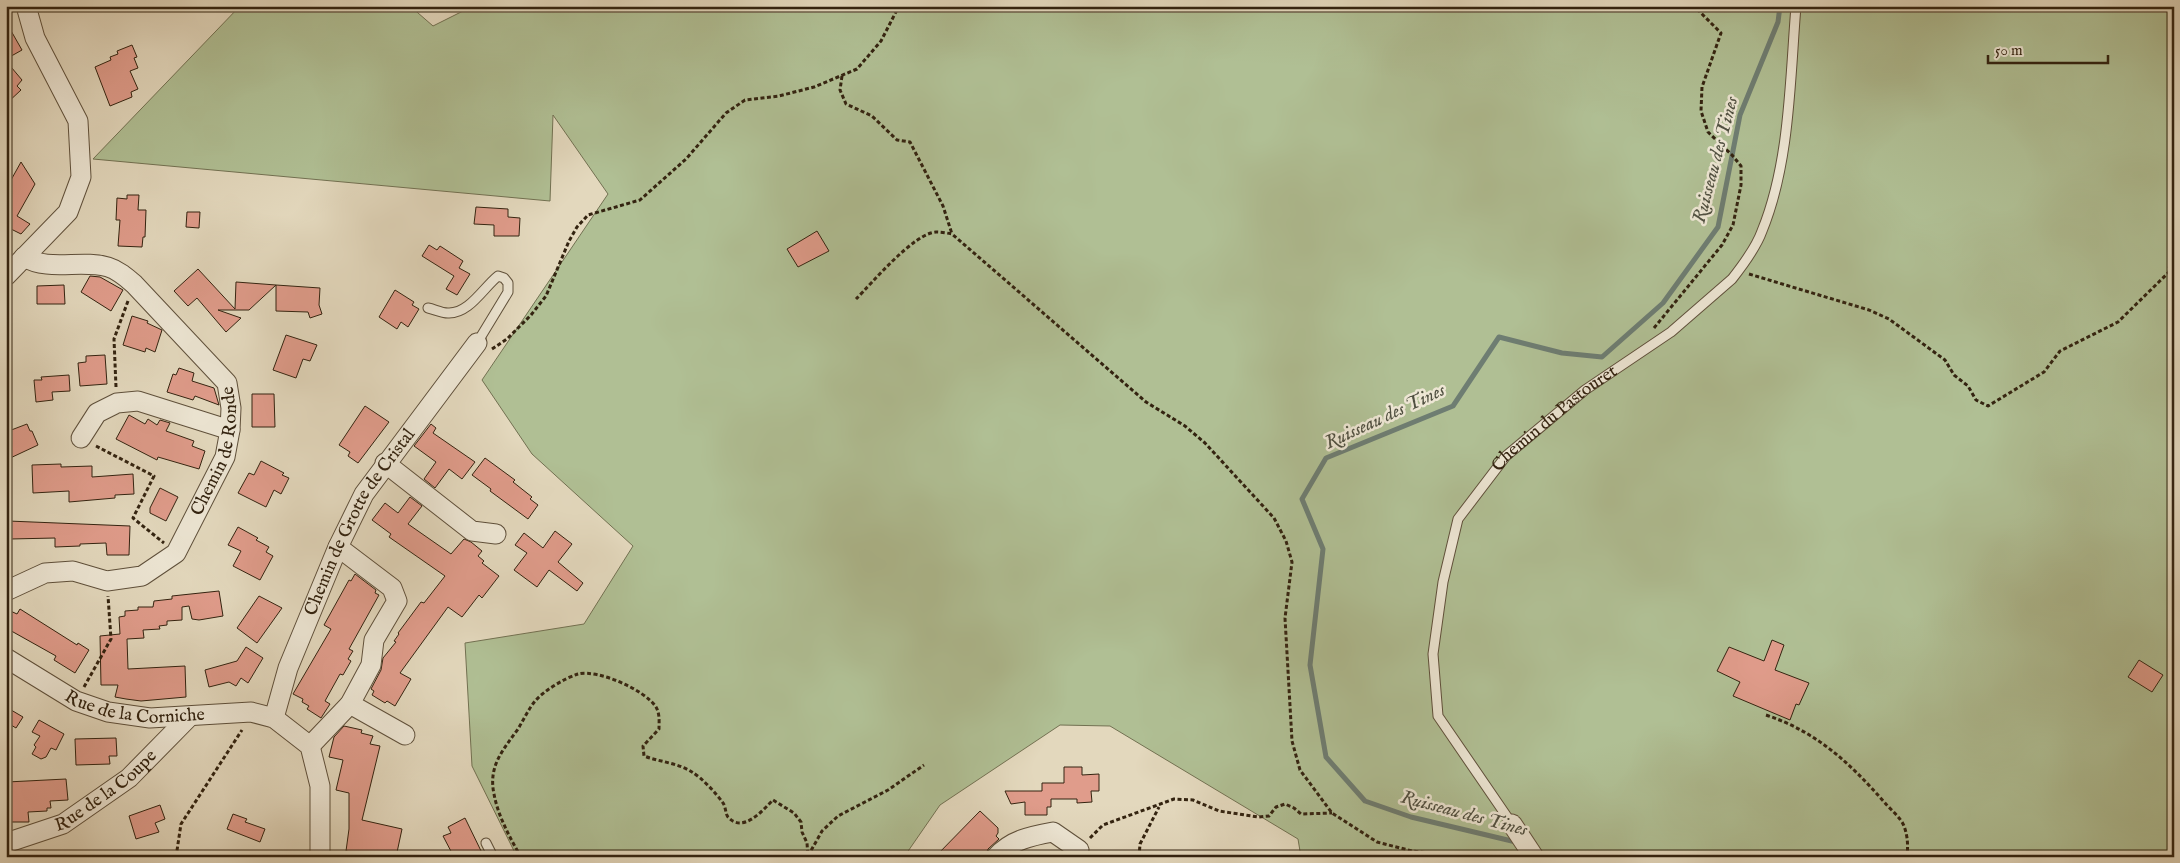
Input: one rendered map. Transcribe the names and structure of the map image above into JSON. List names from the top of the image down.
{
  "streets": {
    "street": [
      "Chemin du Pastouret",
      "Chemin de Ronde",
      "Chemin de Grotte de Cristal",
      "Rue de la Corniche",
      "Rue de la Coupe"
    ]
  },
  "crossings": [
    ["Chemin de Grotte de Cristal", "Rue de la Corniche"],
    ["Rue de la Corniche", "Rue de la Coupe"]
  ],
  "water": ["Ruisseau des Tines"],
  "scale_bar": "50 m"
}
